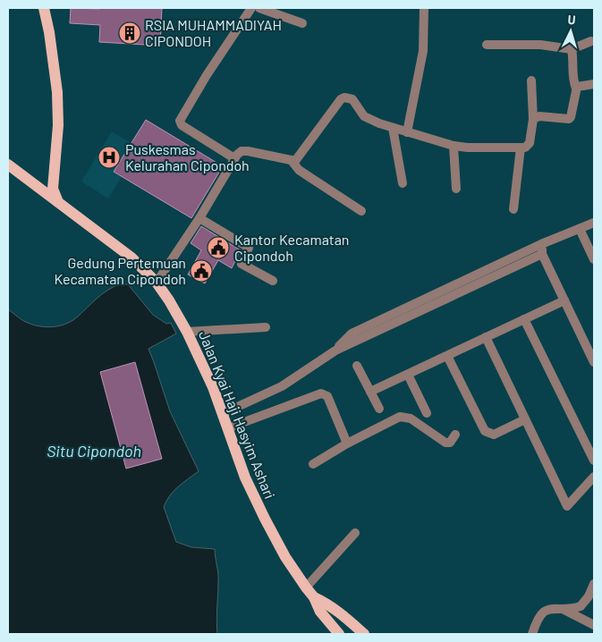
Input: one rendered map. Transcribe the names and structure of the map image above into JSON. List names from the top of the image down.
{
  "streets": {
    "main road": ["Jalan Kyai Haji Hasyim Ashari"]
  },
  "water": ["Situ Cipondoh"],
  "places": {
    "building": ["RSIA MUHAMMADIYAH CIPONDOH"],
    "hospital": ["Puskesmas Kelurahan Cipondoh"],
    "public building": ["Kantor Kecamatan Cipondoh", "Gedung Pertemuan Kecamatan Cipondoh"]
  },
  "north": "top"
}
